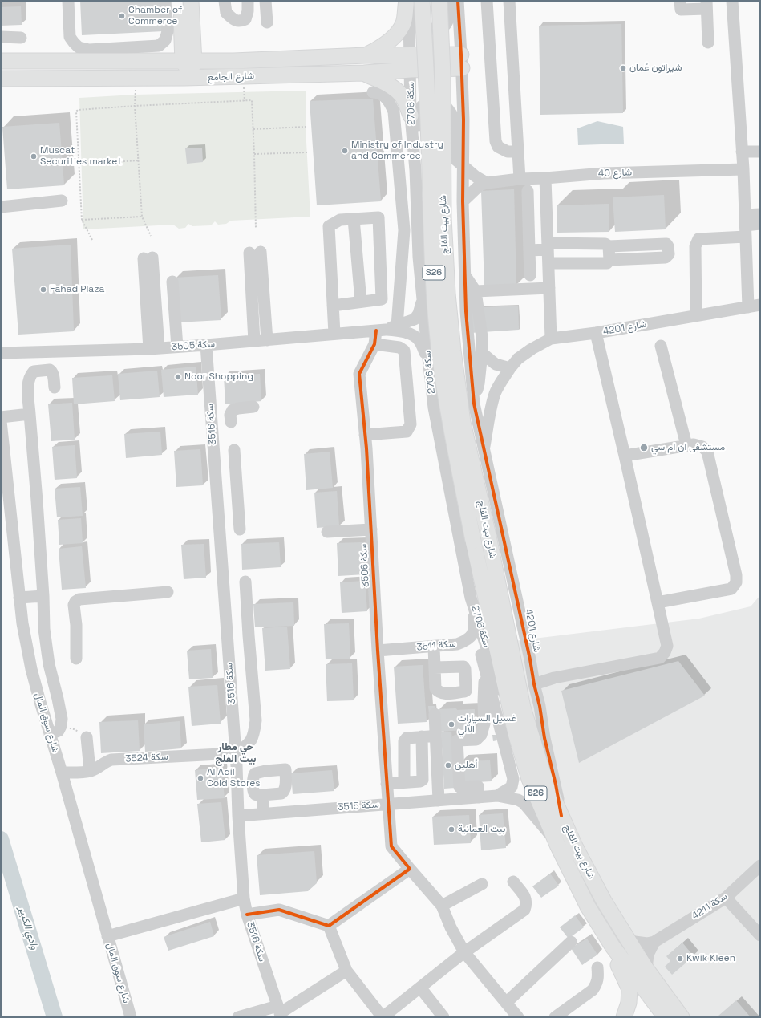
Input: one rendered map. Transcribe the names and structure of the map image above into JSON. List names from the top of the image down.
{
  "streets": {
    "main road": ["شارع الجامع", "شارع بيت الفلج", "S26"],
    "street": [
      "سكة 2706",
      "40 شارع",
      "شارع 4201",
      "سكة 3505",
      "سكة 3516",
      "سكة 3506",
      "سكة 3511",
      "شارع سوق المال",
      "سكة 3524",
      "سكة 3515",
      "سكة 4211"
    ]
  },
  "crossings": [
    ["شارع الجامع", "سكة 2706"],
    ["سكة 2706", "شارع بيت الفلج"],
    ["سكة 2706", "سكة 3505"],
    ["شارع بيت الفلج", "شارع 4201"],
    ["شارع بيت الفلج", "سكة 3515"],
    ["شارع بيت الفلج", "سكة 4211"],
    ["سكة 3505", "سكة 3516"],
    ["سكة 3505", "سكة 3506"],
    ["سكة 3516", "سكة 3524"],
    ["سكة 3516", "سكة 3515"],
    ["سكة 3506", "سكة 3511"],
    ["سكة 3506", "سكة 3515"],
    ["سكة 3511", "سكة 3515"],
    ["شارع سوق المال", "سكة 3524"]
  ],
  "districts": ["حي مطار بيت الفلج"],
  "water": ["وادي الكبير"],
  "places": [
    "Chamber of Commerce",
    "شيراتون عُمان",
    "Ministry of Industry and Commerce",
    "Muscat Securities market",
    "Fahad Plaza",
    "Noor Shopping",
    "مستشفى ان ام سي",
    "غسيل السيارات الآلي",
    "أهلين",
    "Al Adil Cold Stores",
    "بيت العمانية",
    "Kwik Kleen"
  ]
}
